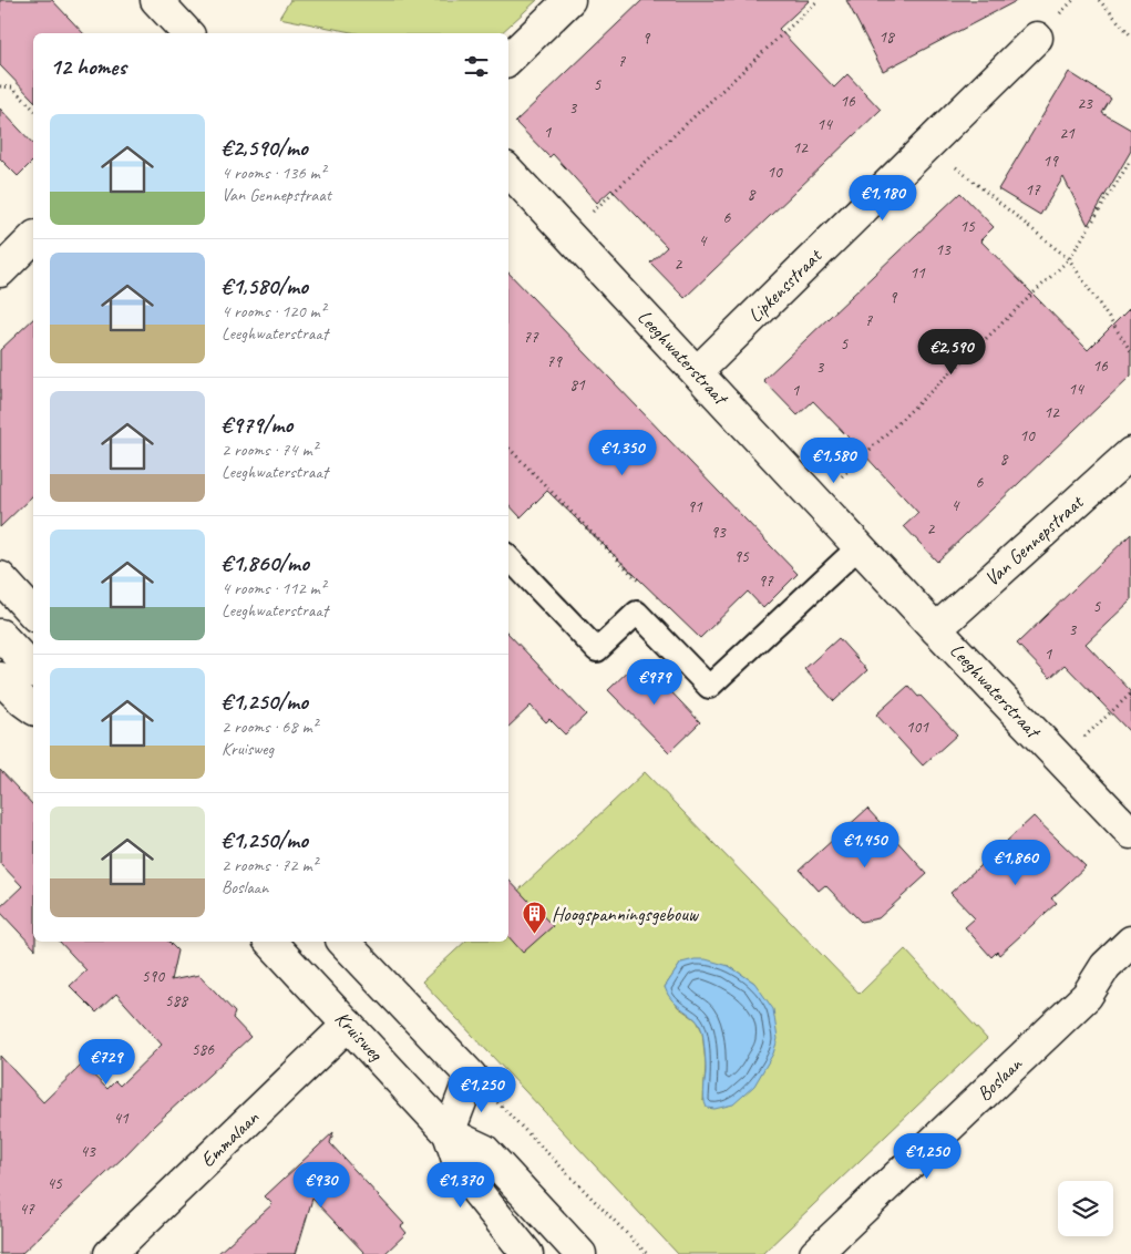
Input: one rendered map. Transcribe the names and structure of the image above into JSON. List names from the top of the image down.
{
  "streets": {
    "street": [
      "Lipkensstraat",
      "Leeghwaterstraat",
      "Van Gennepstraat",
      "Kruisweg",
      "Boslaan",
      "Emmalaan"
    ]
  },
  "crossings": [
    ["Lipkensstraat", "Leeghwaterstraat"],
    ["Leeghwaterstraat", "Van Gennepstraat"],
    ["Kruisweg", "Emmalaan"]
  ],
  "places": {
    "building": ["Hoogspanningsgebouw"]
  },
  "house_numbers": [
    "18",
    "9",
    "7",
    "5",
    "16",
    "23",
    "3",
    "14",
    "1",
    "21",
    "12",
    "19",
    "10",
    "17",
    "8",
    "6",
    "15",
    "4",
    "13",
    "2",
    "11",
    "9",
    "7",
    "77",
    "5",
    "79",
    "16",
    "3",
    "81",
    "14",
    "1",
    "12",
    "10",
    "8",
    "6",
    "4",
    "91",
    "2",
    "93",
    "95",
    "97",
    "5",
    "3",
    "1",
    "101",
    "590",
    "588",
    "586",
    "41",
    "43",
    "45",
    "47"
  ],
  "page": {
    "heading": "12 homes",
    "list": [
      {
        "name": "€2,590/mo",
        "note": "4 rooms · 136 m² · Van Gennepstraat"
      },
      {
        "name": "€1,580/mo",
        "note": "4 rooms · 120 m² · Leeghwaterstraat"
      },
      {
        "name": "€979/mo",
        "note": "2 rooms · 74 m² · Leeghwaterstraat"
      },
      {
        "name": "€1,860/mo",
        "note": "4 rooms · 112 m² · Leeghwaterstraat"
      },
      {
        "name": "€1,250/mo",
        "note": "2 rooms · 68 m² · Kruisweg"
      },
      {
        "name": "€1,250/mo",
        "note": "2 rooms · 72 m² · Boslaan"
      }
    ],
    "price": [
      "€1,180",
      "€2,590",
      "€1,350",
      "€1,580",
      "€979",
      "€1,450",
      "€1,860",
      "€729",
      "€1,250",
      "€1,250",
      "€930",
      "€1,370"
    ]
  }
}
